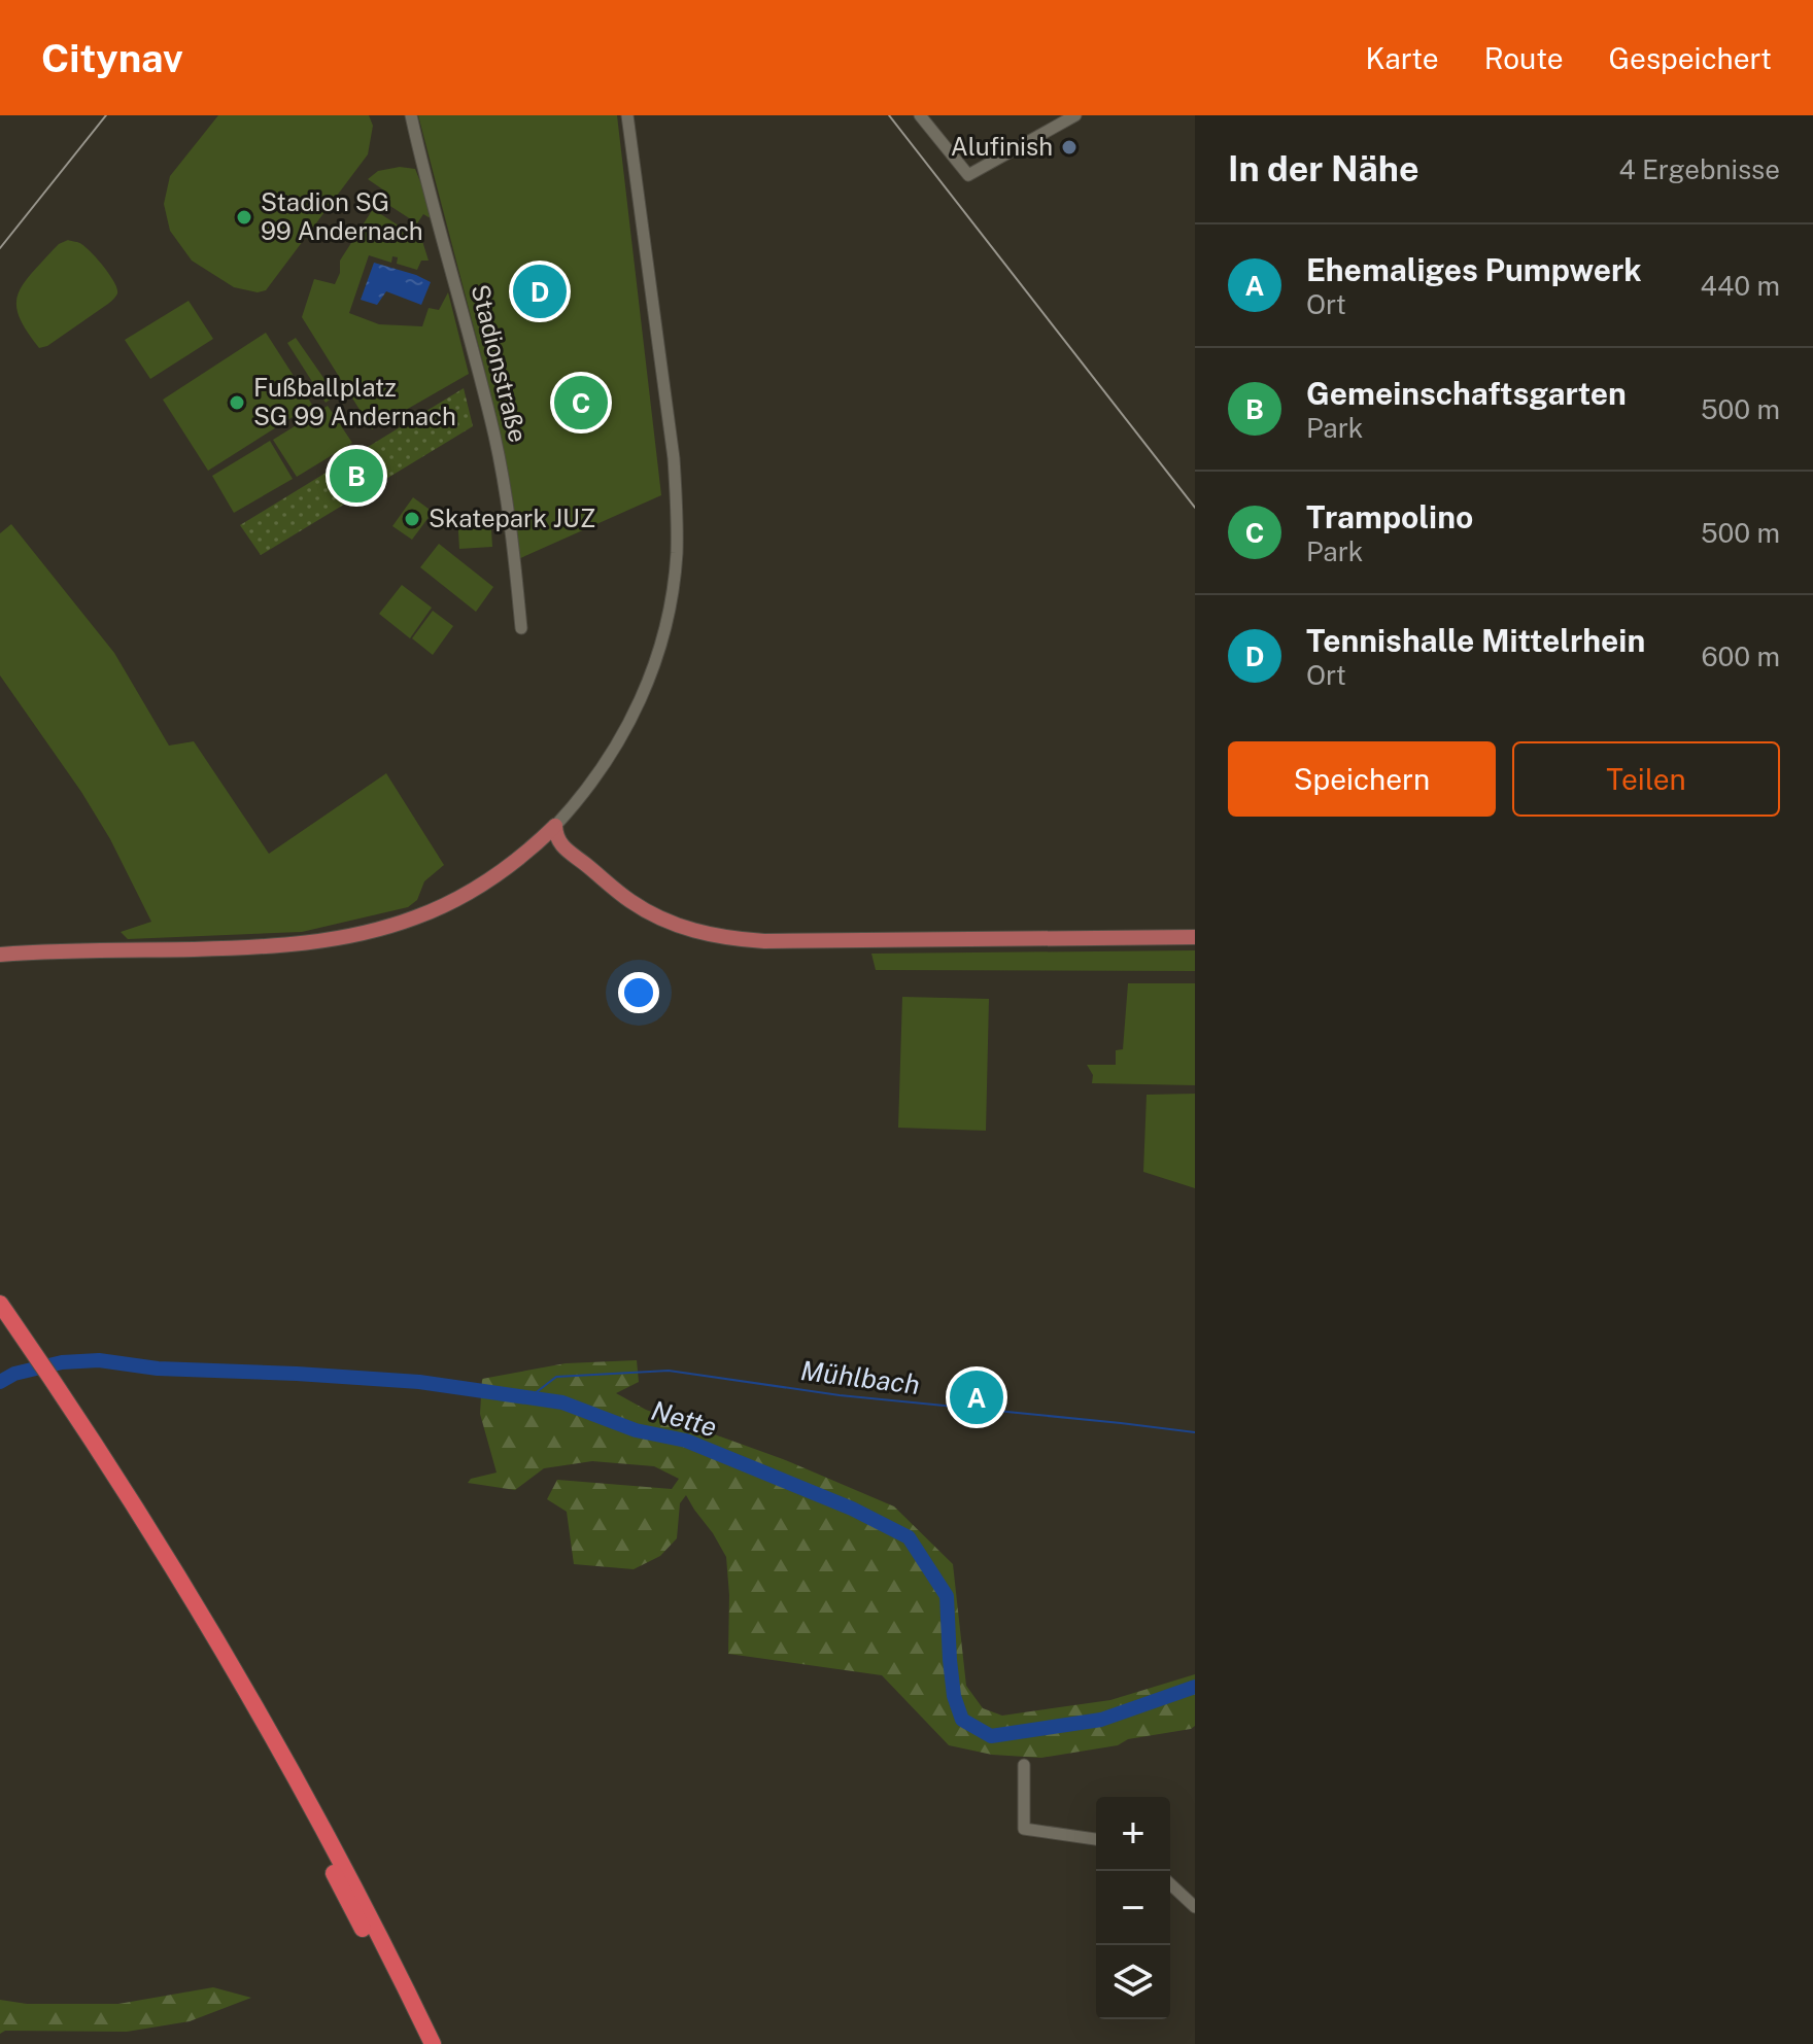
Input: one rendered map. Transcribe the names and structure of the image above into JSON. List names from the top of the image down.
{
  "streets": {
    "street": ["Stadionstraße"]
  },
  "water": ["Mühlbach", "Nette"],
  "places": [
    "Alufinish",
    "Stadion SG 99 Andernach",
    "Fußballplatz SG 99 Andernach",
    "Skatepark JUZ"
  ],
  "page": {
    "header": "Citynav",
    "nav": ["Karte", "Route", "Gespeichert"],
    "heading": ["In der Nähe", "4 Ergebnisse"],
    "list": [
      {
        "mark": "A",
        "name": "Ehemaliges Pumpwerk",
        "note": "Ort",
        "value": "440 m"
      },
      {
        "mark": "B",
        "name": "Gemeinschaftsgarten",
        "note": "Park",
        "value": "500 m"
      },
      {
        "mark": "C",
        "name": "Trampolino",
        "note": "Park",
        "value": "500 m"
      },
      {
        "mark": "D",
        "name": "Tennishalle Mittelrhein",
        "note": "Ort",
        "value": "600 m"
      }
    ],
    "pins": [
      "D",
      "C",
      "B",
      "A"
    ],
    "buttons": ["Speichern", "Teilen"],
    "map_buttons": ["+", "−"]
  }
}
